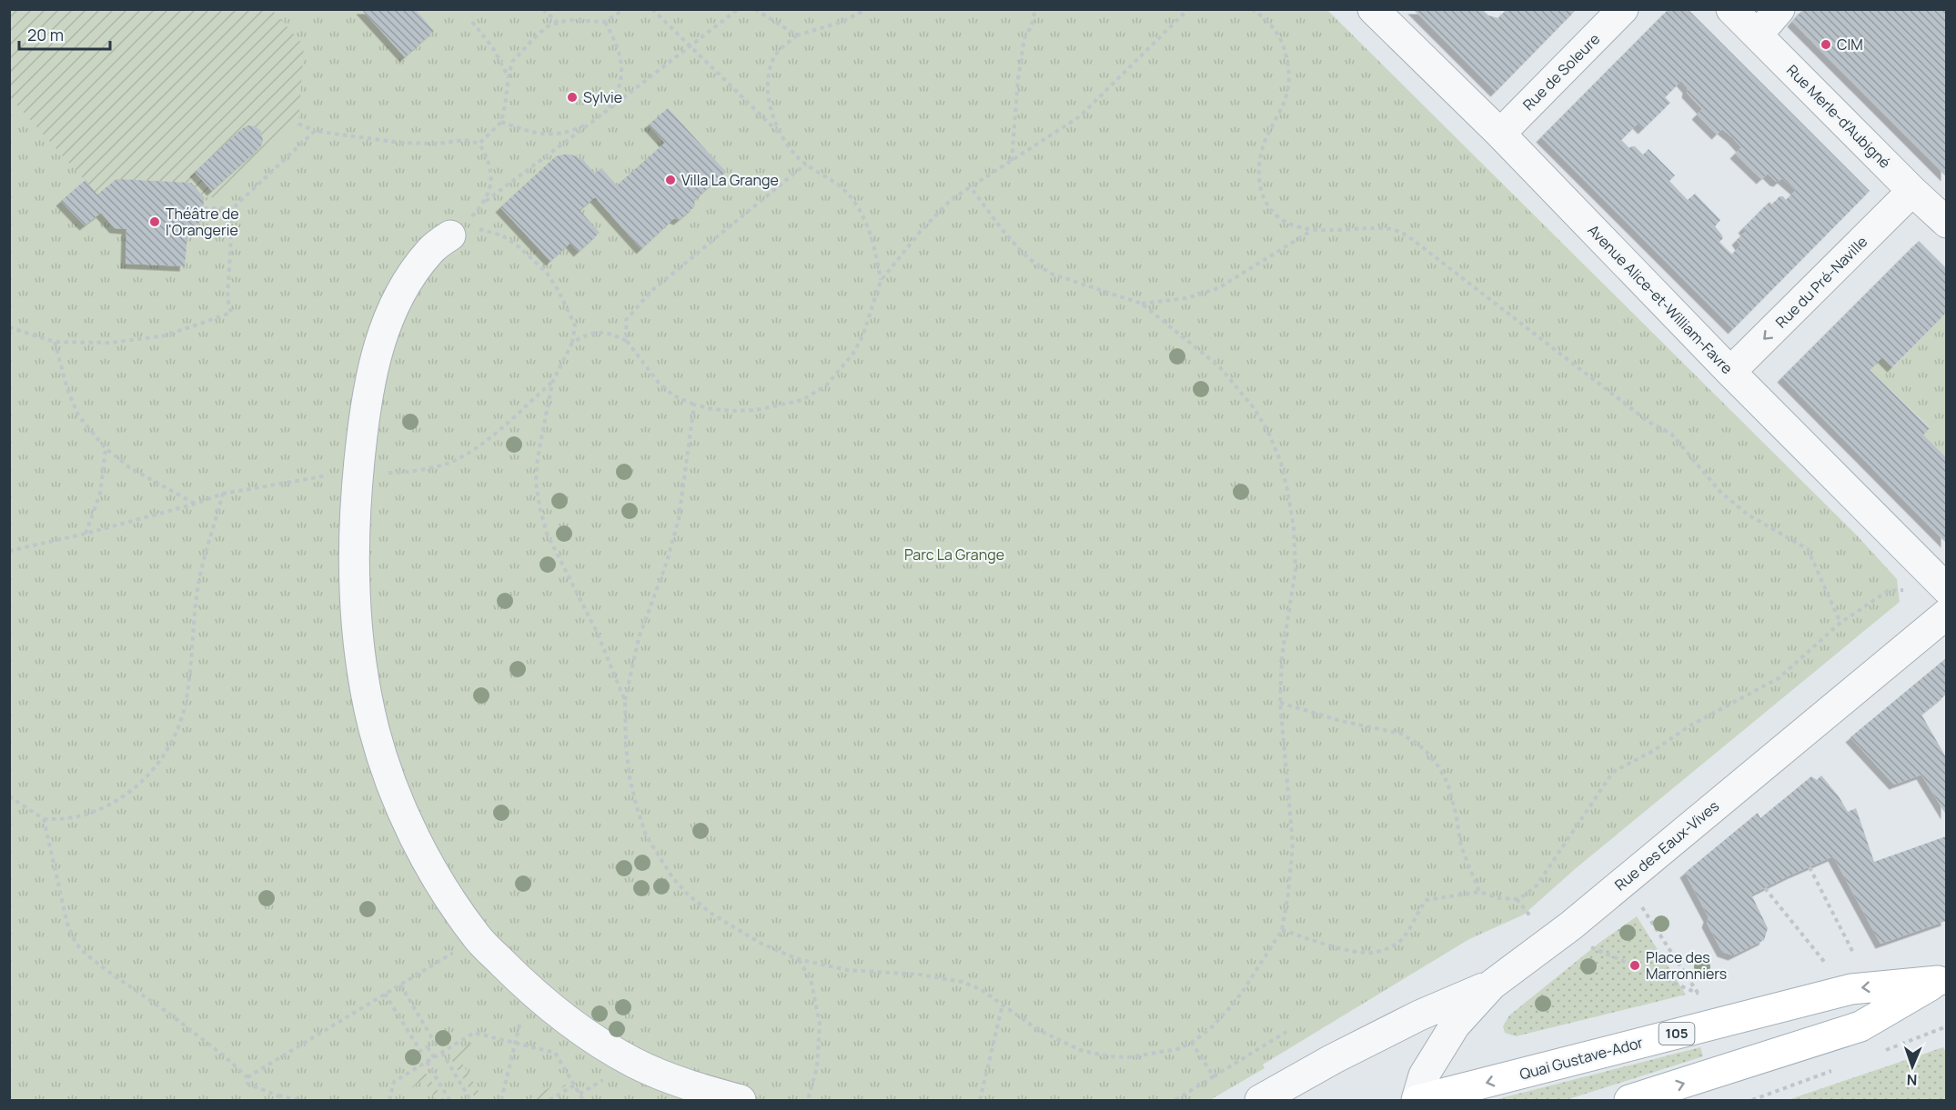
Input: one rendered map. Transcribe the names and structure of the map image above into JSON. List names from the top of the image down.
{
  "streets": {
    "main road": ["105", "Quai Gustave-Ador"],
    "street": [
      "Rue de Soleure",
      "Rue Merle-d'Aubigné",
      "Rue du Pré-Naville",
      "Avenue Alice-et-William-Favre",
      "Rue des Eaux-Vives"
    ]
  },
  "crossings": [
    ["Rue de Soleure", "Avenue Alice-et-William-Favre"],
    ["Rue Merle-d'Aubigné", "Rue du Pré-Naville"],
    ["Rue du Pré-Naville", "Avenue Alice-et-William-Favre"],
    ["Rue des Eaux-Vives", "Quai Gustave-Ador"]
  ],
  "one_way": ["Rue du Pré-Naville"],
  "parks": ["Parc La Grange"],
  "places": [
    "CIM",
    "Sylvie",
    "Villa La Grange",
    "Théâtre de l'Orangerie",
    "Place des Marronniers"
  ],
  "scale_bar": "20 m",
  "north": "bottom"
}
